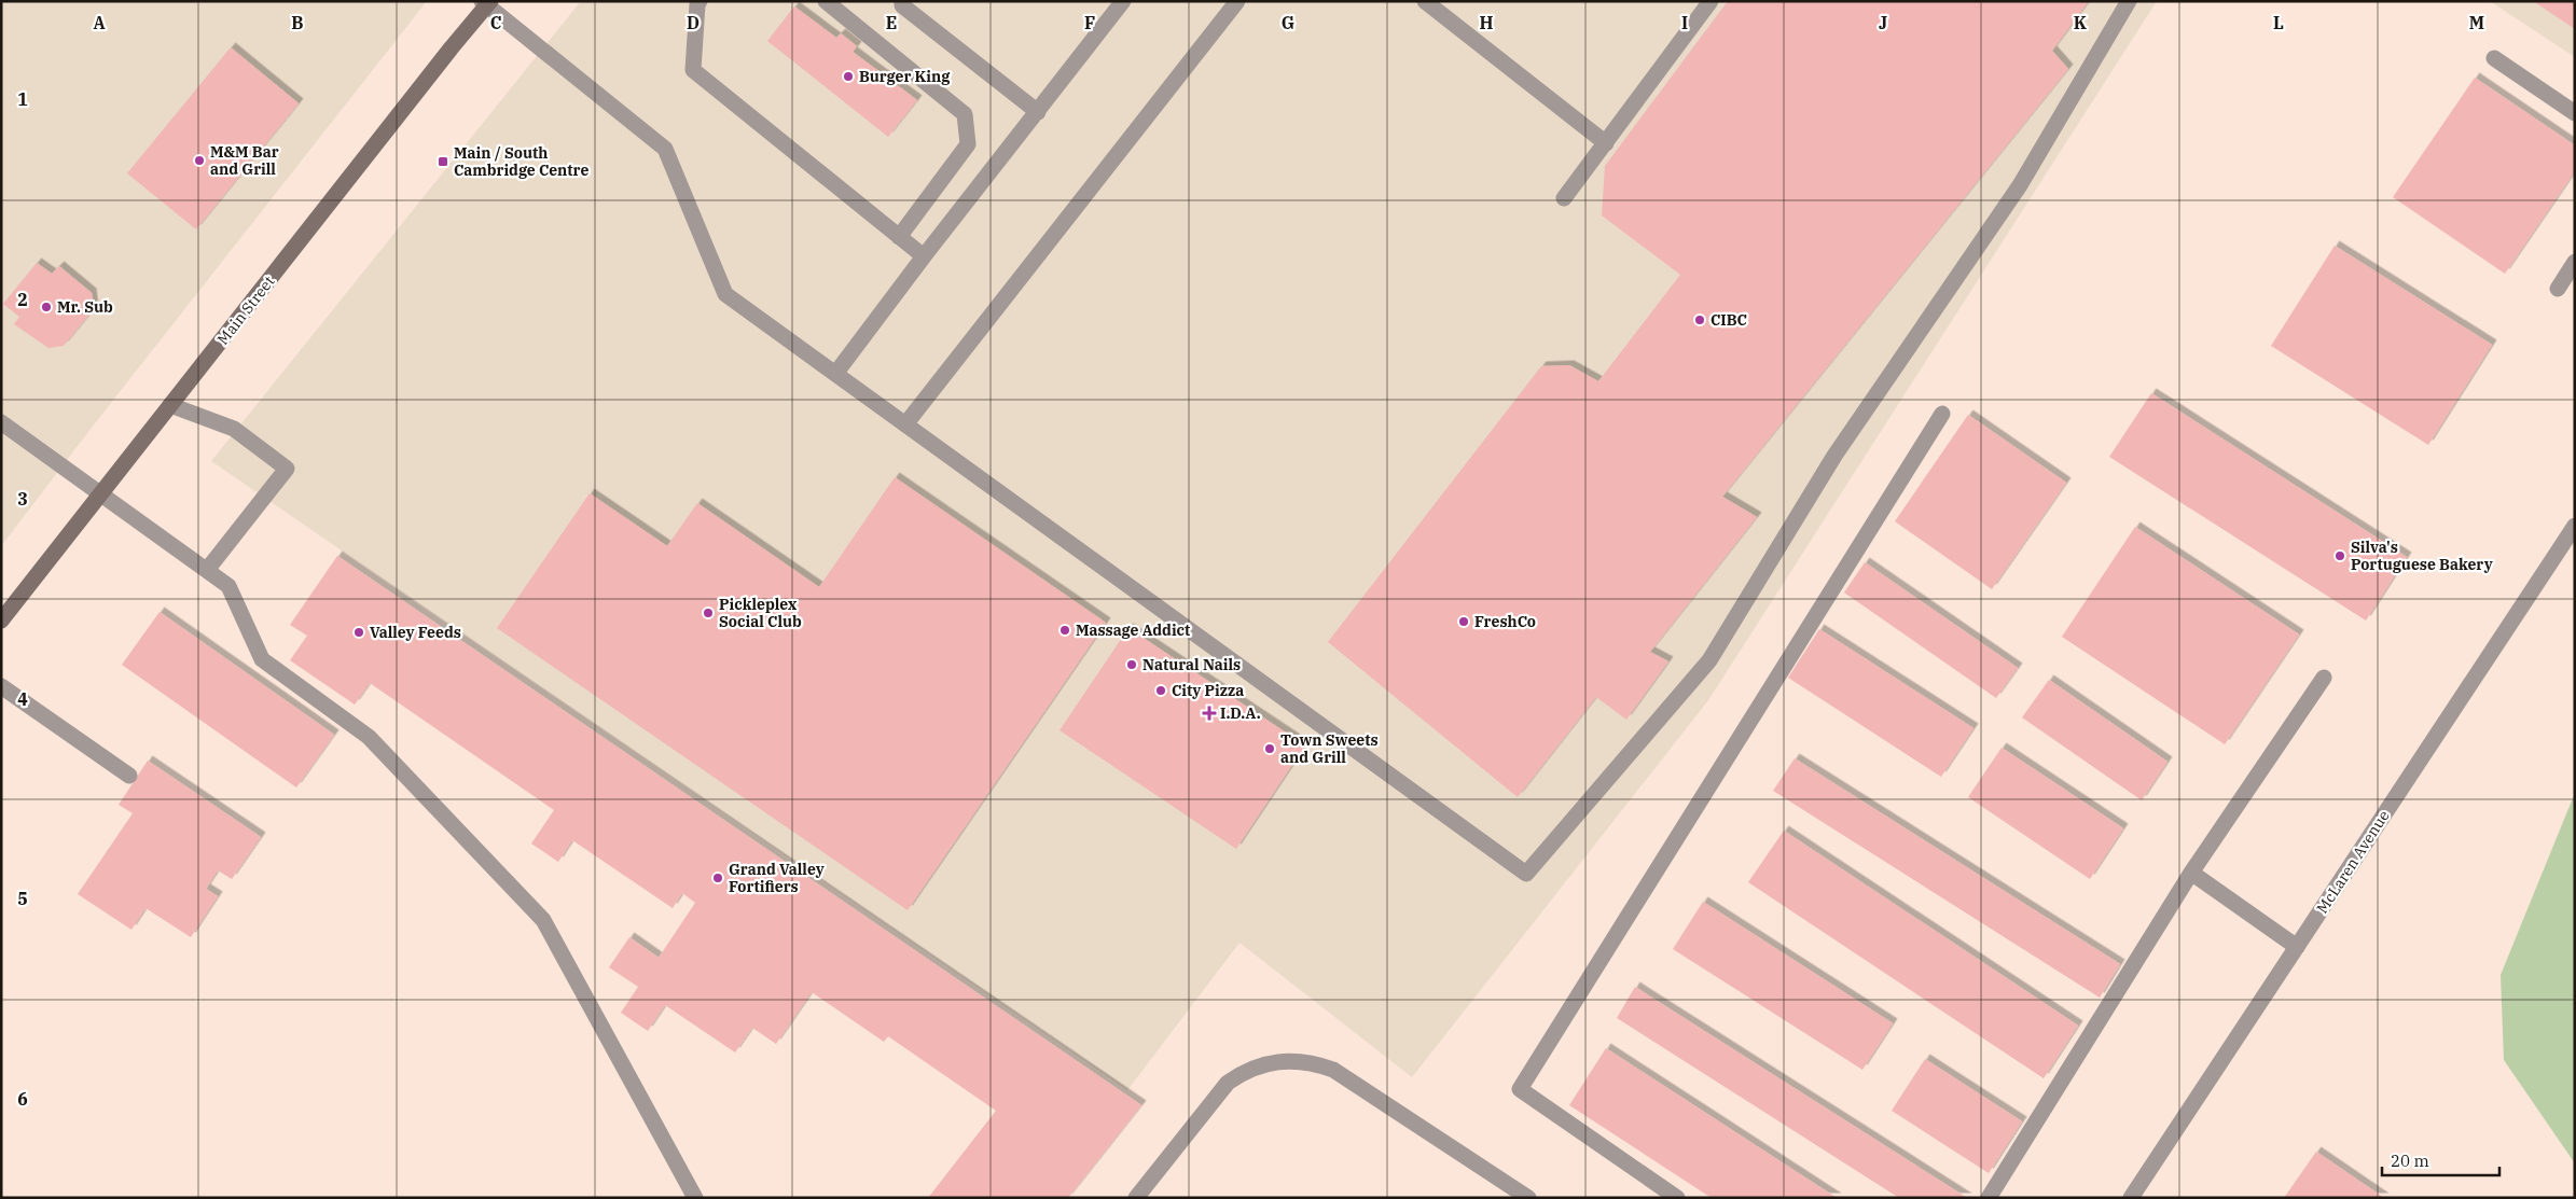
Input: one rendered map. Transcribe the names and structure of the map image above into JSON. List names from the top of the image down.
{
  "streets": {
    "main road": ["Main Street"],
    "street": ["McLaren Avenue"]
  },
  "places": {
    "other": [
      "Burger King",
      "M&M Bar and Grill",
      "Mr. Sub",
      "CIBC",
      "Silva's Portuguese Bakery",
      "Pickleplex Social Club",
      "FreshCo",
      "Massage Addict",
      "Valley Feeds",
      "Natural Nails",
      "City Pizza",
      "Town Sweets and Grill",
      "Grand Valley Fortifiers"
    ],
    "transit": ["Main / South Cambridge Centre"],
    "health": ["I.D.A."]
  },
  "scale_bar": "20 m",
  "grid": {
    "columns": [
      "A",
      "B",
      "C",
      "D",
      "E",
      "F",
      "G",
      "H",
      "I",
      "J",
      "K",
      "L",
      "M"
    ],
    "rows": [
      "1",
      "2",
      "3",
      "4",
      "5",
      "6"
    ]
  }
}
